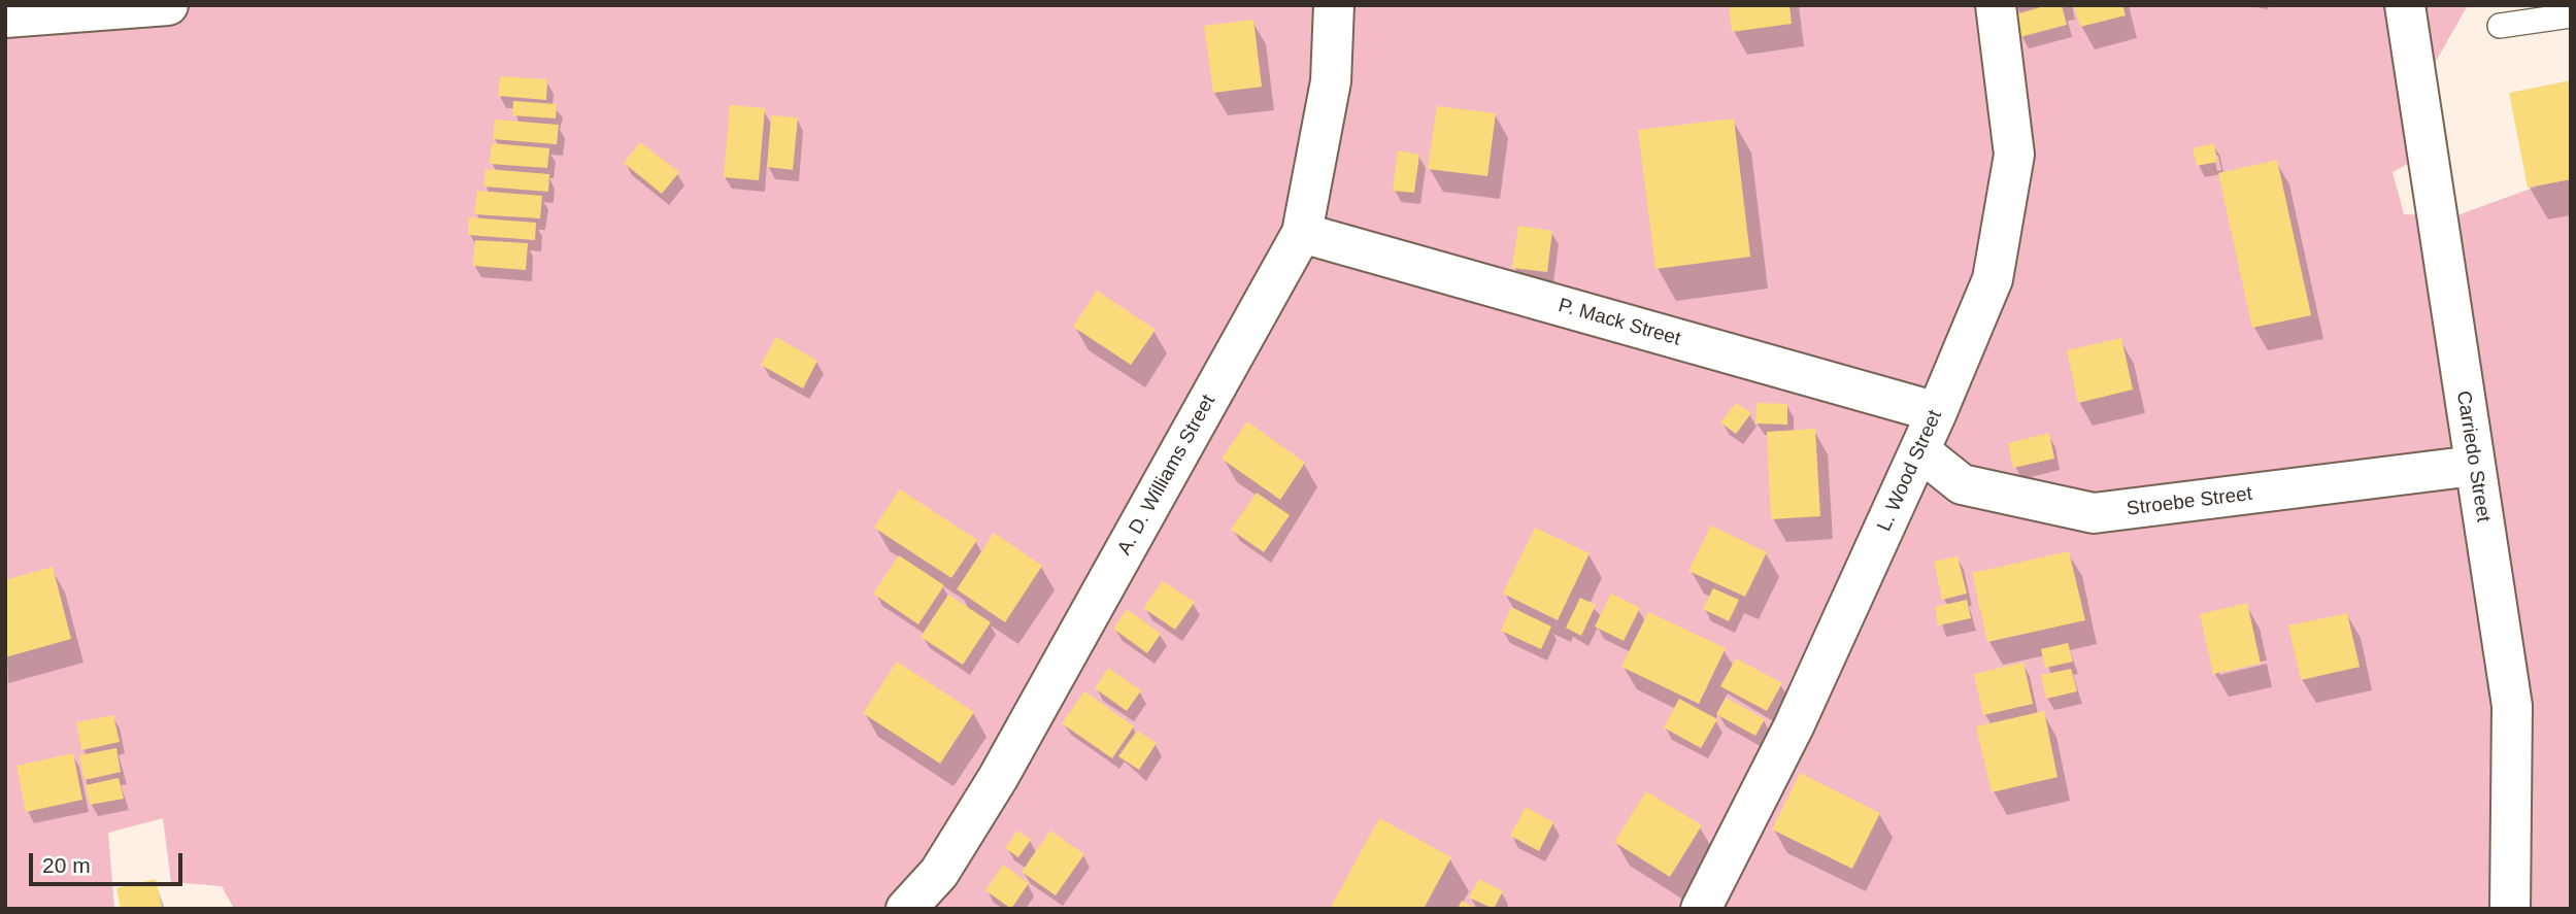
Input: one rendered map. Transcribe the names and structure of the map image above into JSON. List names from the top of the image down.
{
  "streets": {
    "street": [
      "P. Mack Street",
      "Carriedo Street",
      "L. Wood Street",
      "A. D. Williams Street",
      "Stroebe Street"
    ]
  },
  "crossings": [
    ["P. Mack Street", "L. Wood Street"],
    ["P. Mack Street", "A. D. Williams Street"],
    ["Carriedo Street", "Stroebe Street"],
    ["L. Wood Street", "Stroebe Street"]
  ],
  "scale_bar": "20 m"
}
